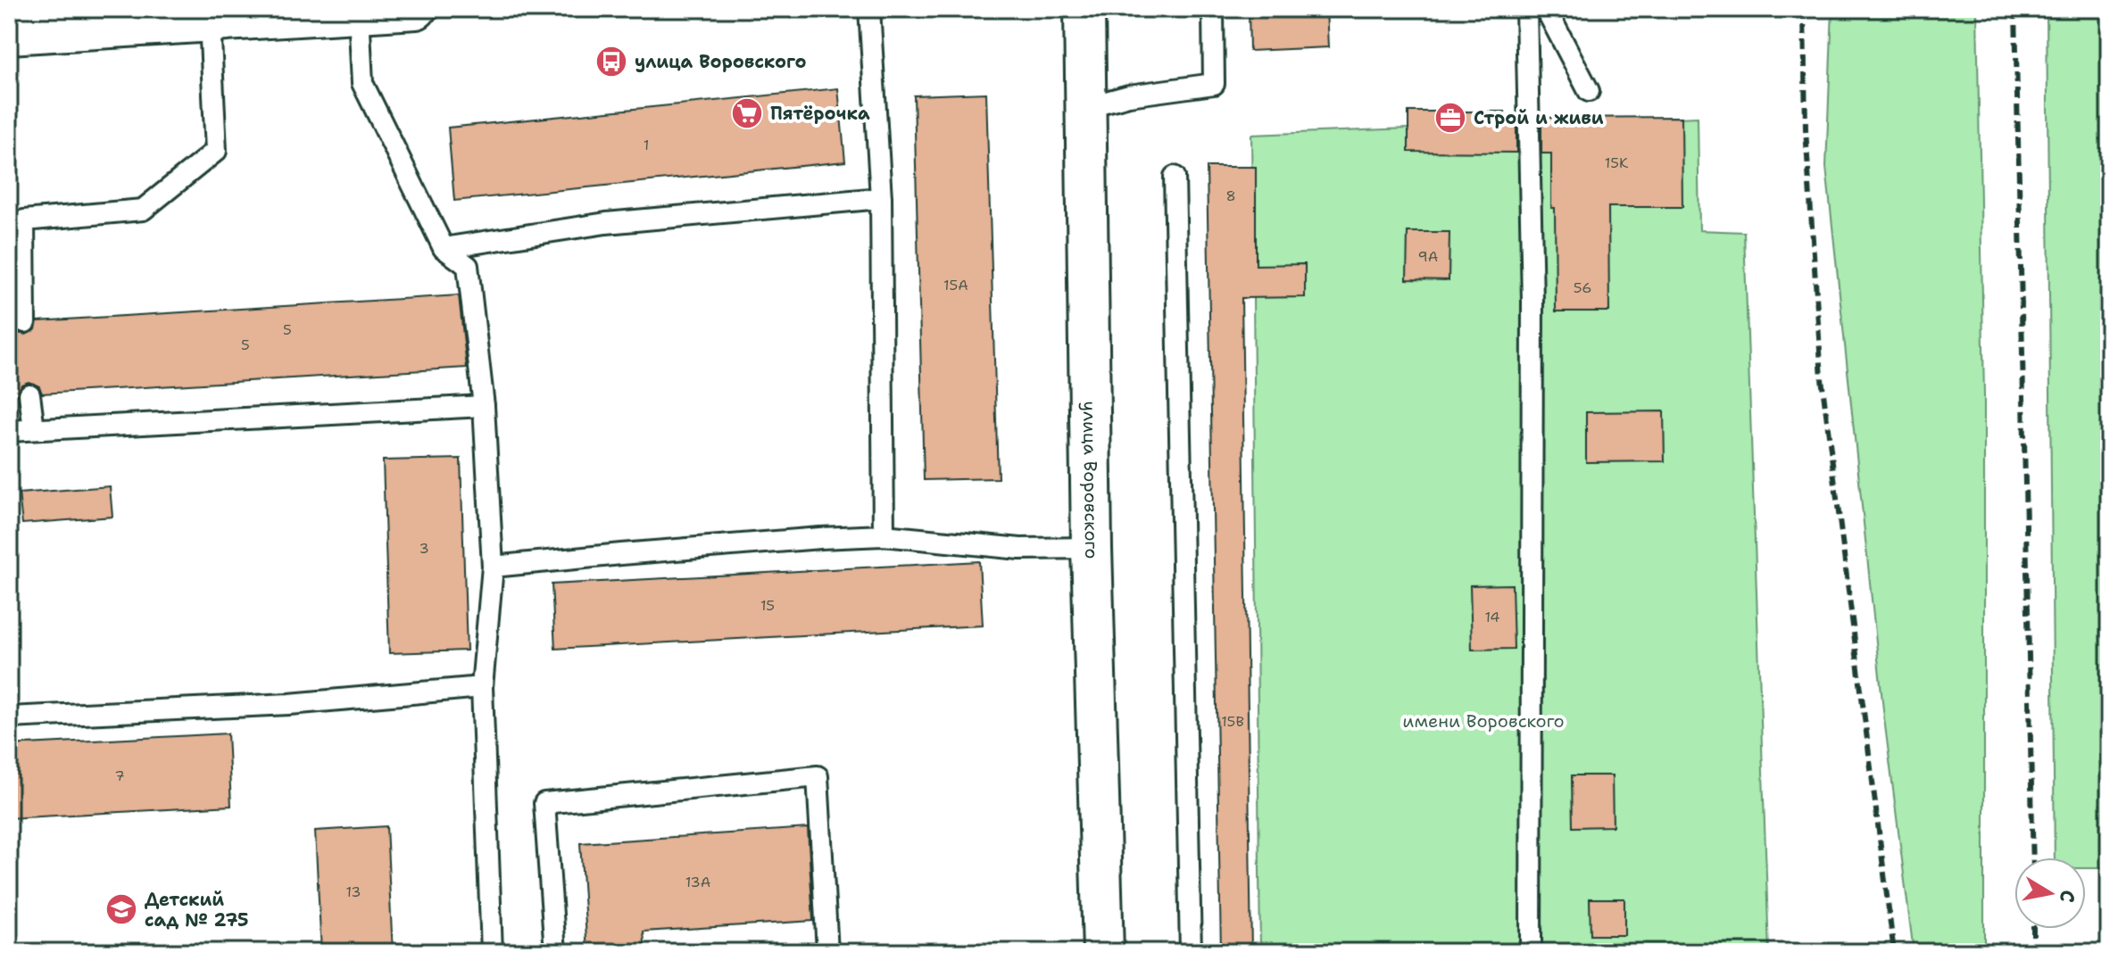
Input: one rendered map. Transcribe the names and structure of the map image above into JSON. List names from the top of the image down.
{
  "streets": {
    "street": ["улица Воровского"]
  },
  "parks": ["имени Воровского"],
  "places": {
    "bus stop": ["улица Воровского"],
    "supermarket": ["Пятёрочка"],
    "office": ["Строй и живи"],
    "school or university": ["Детский сад № 275"]
  },
  "house_numbers": [
    "1",
    "15К",
    "8",
    "9А",
    "15А",
    "56",
    "5",
    "5",
    "3",
    "15",
    "14",
    "15В",
    "7",
    "13А",
    "13"
  ],
  "north": "right"
}
